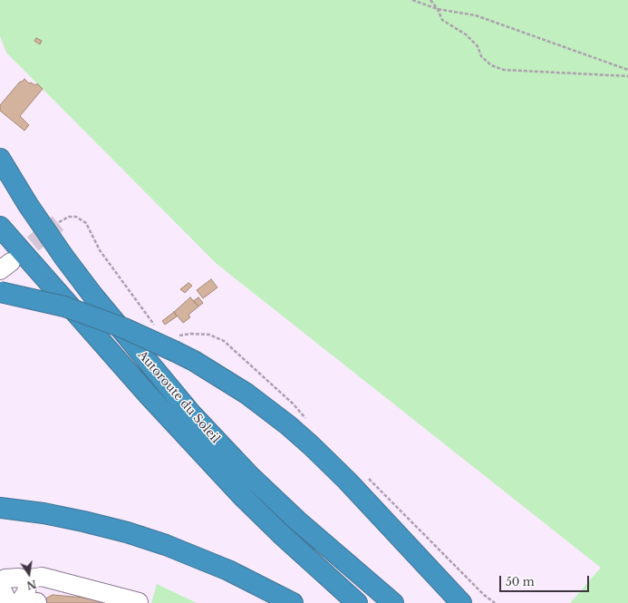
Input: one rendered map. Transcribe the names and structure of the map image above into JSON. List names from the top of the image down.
{
  "streets": {
    "highway": ["Autoroute du Soleil"]
  },
  "scale_bar": "50 m",
  "north": "bottom"
}
